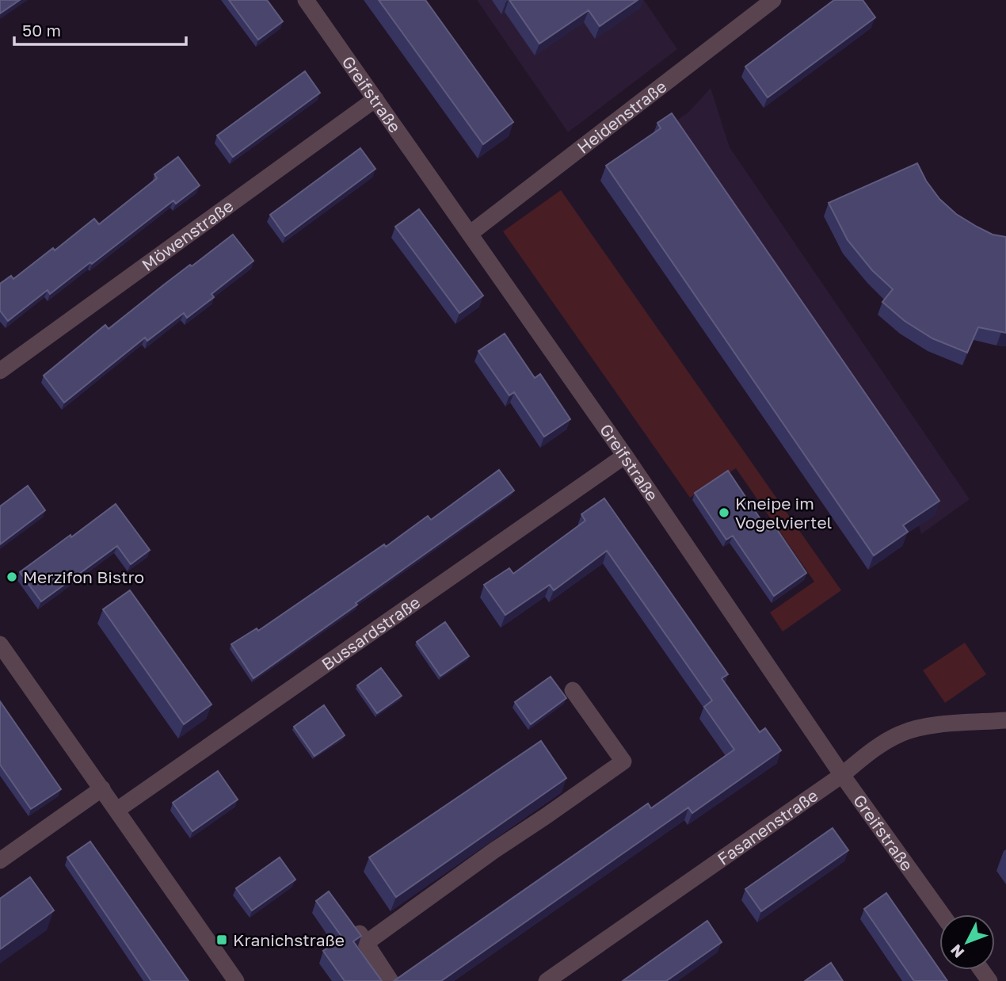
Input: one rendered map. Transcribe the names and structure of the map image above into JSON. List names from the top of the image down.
{
  "streets": {
    "street": [
      "Greifstraße",
      "Heidenstraße",
      "Möwenstraße",
      "Bussardstraße",
      "Fasanenstraße"
    ]
  },
  "crossings": [
    ["Greifstraße", "Heidenstraße"],
    ["Greifstraße", "Möwenstraße"],
    ["Greifstraße", "Bussardstraße"],
    ["Greifstraße", "Fasanenstraße"]
  ],
  "places": {
    "other": ["Kneipe im Vogelviertel", "Merzifon Bistro"],
    "transit": ["Kranichstraße"]
  },
  "scale_bar": "50 m",
  "north": "bottom left"
}
